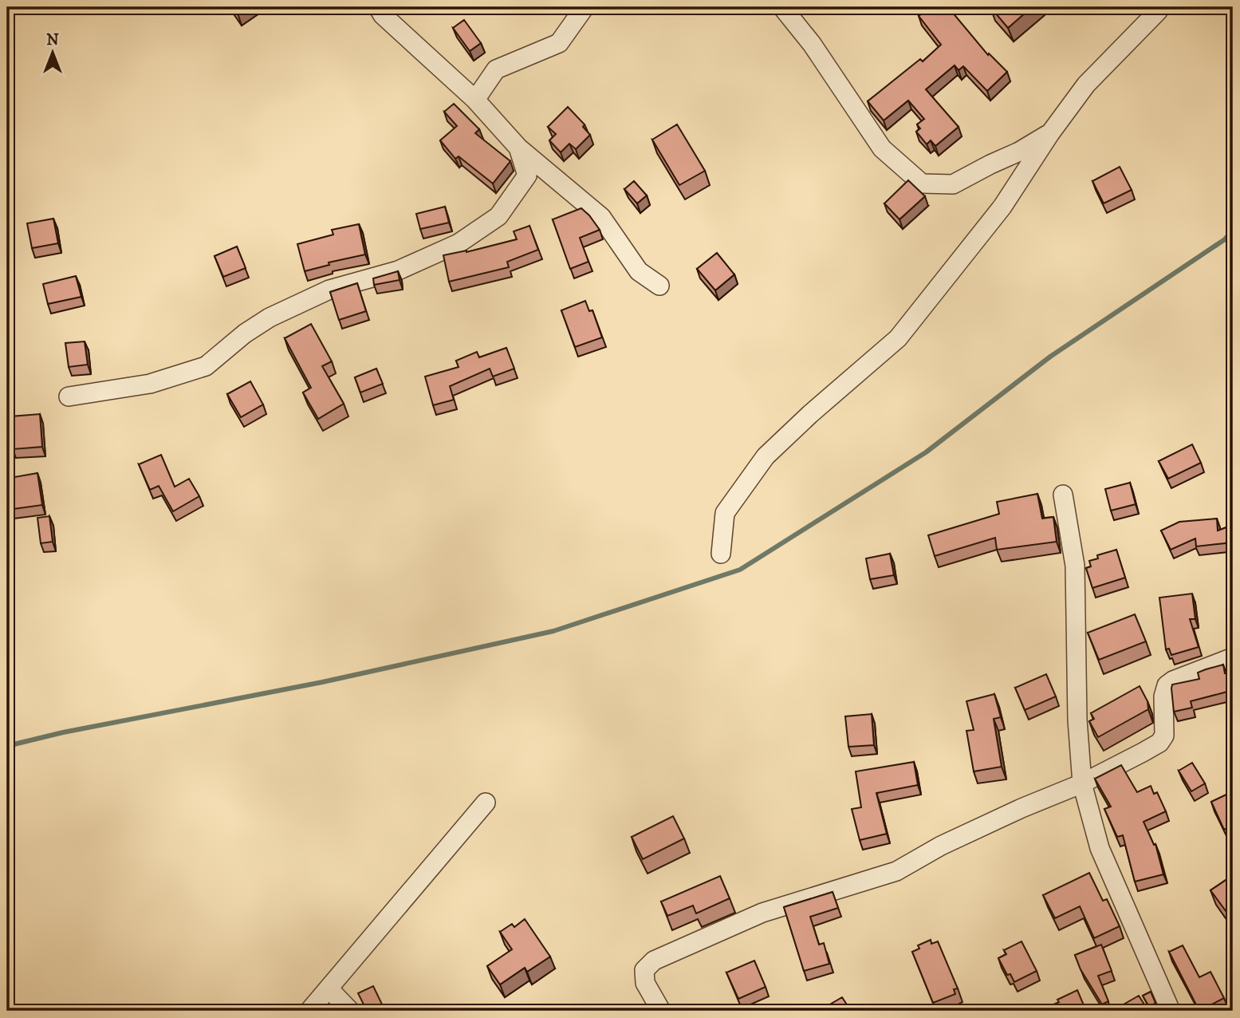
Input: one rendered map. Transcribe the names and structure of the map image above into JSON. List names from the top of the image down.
{
  "north": "top"
}
